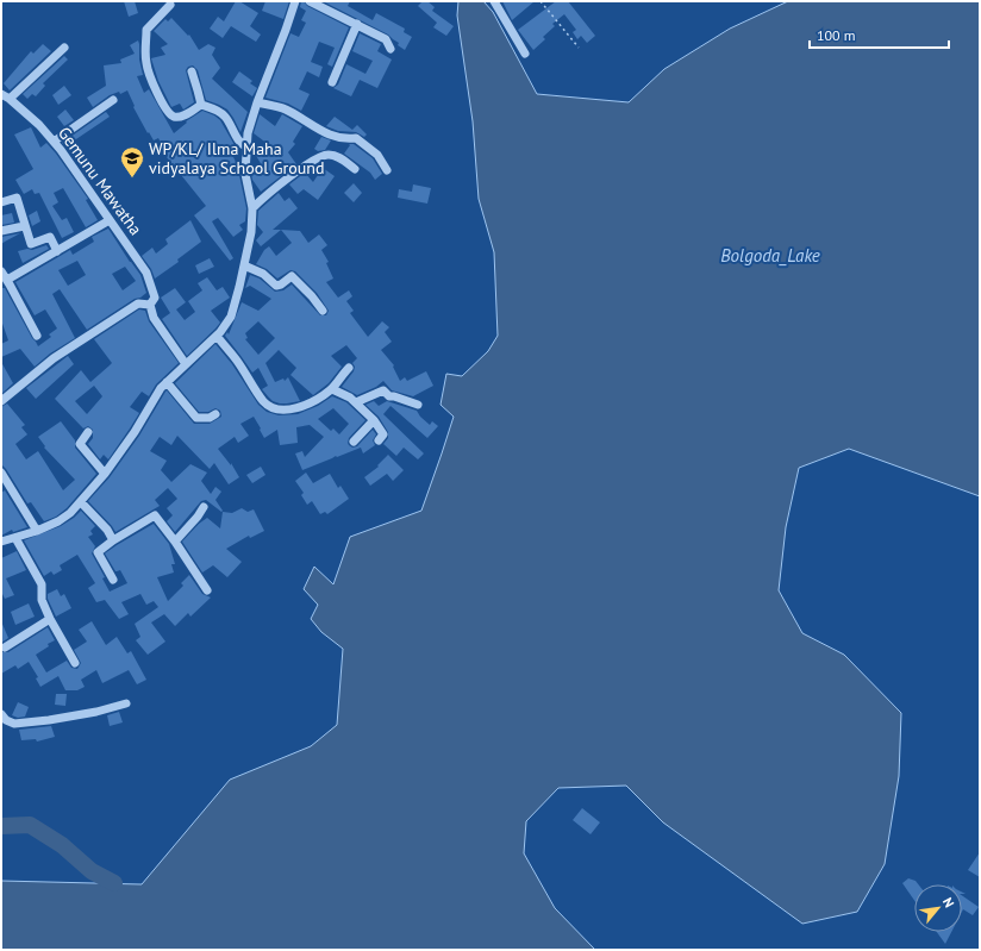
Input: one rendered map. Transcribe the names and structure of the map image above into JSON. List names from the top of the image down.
{
  "streets": {
    "street": ["Gemunu Mawatha"]
  },
  "water": ["Bolgoda_Lake"],
  "places": {
    "school or university": ["WP/KL/ Ilma Maha vidyalaya School Ground"]
  },
  "scale_bar": "100 m",
  "north": "top right"
}
